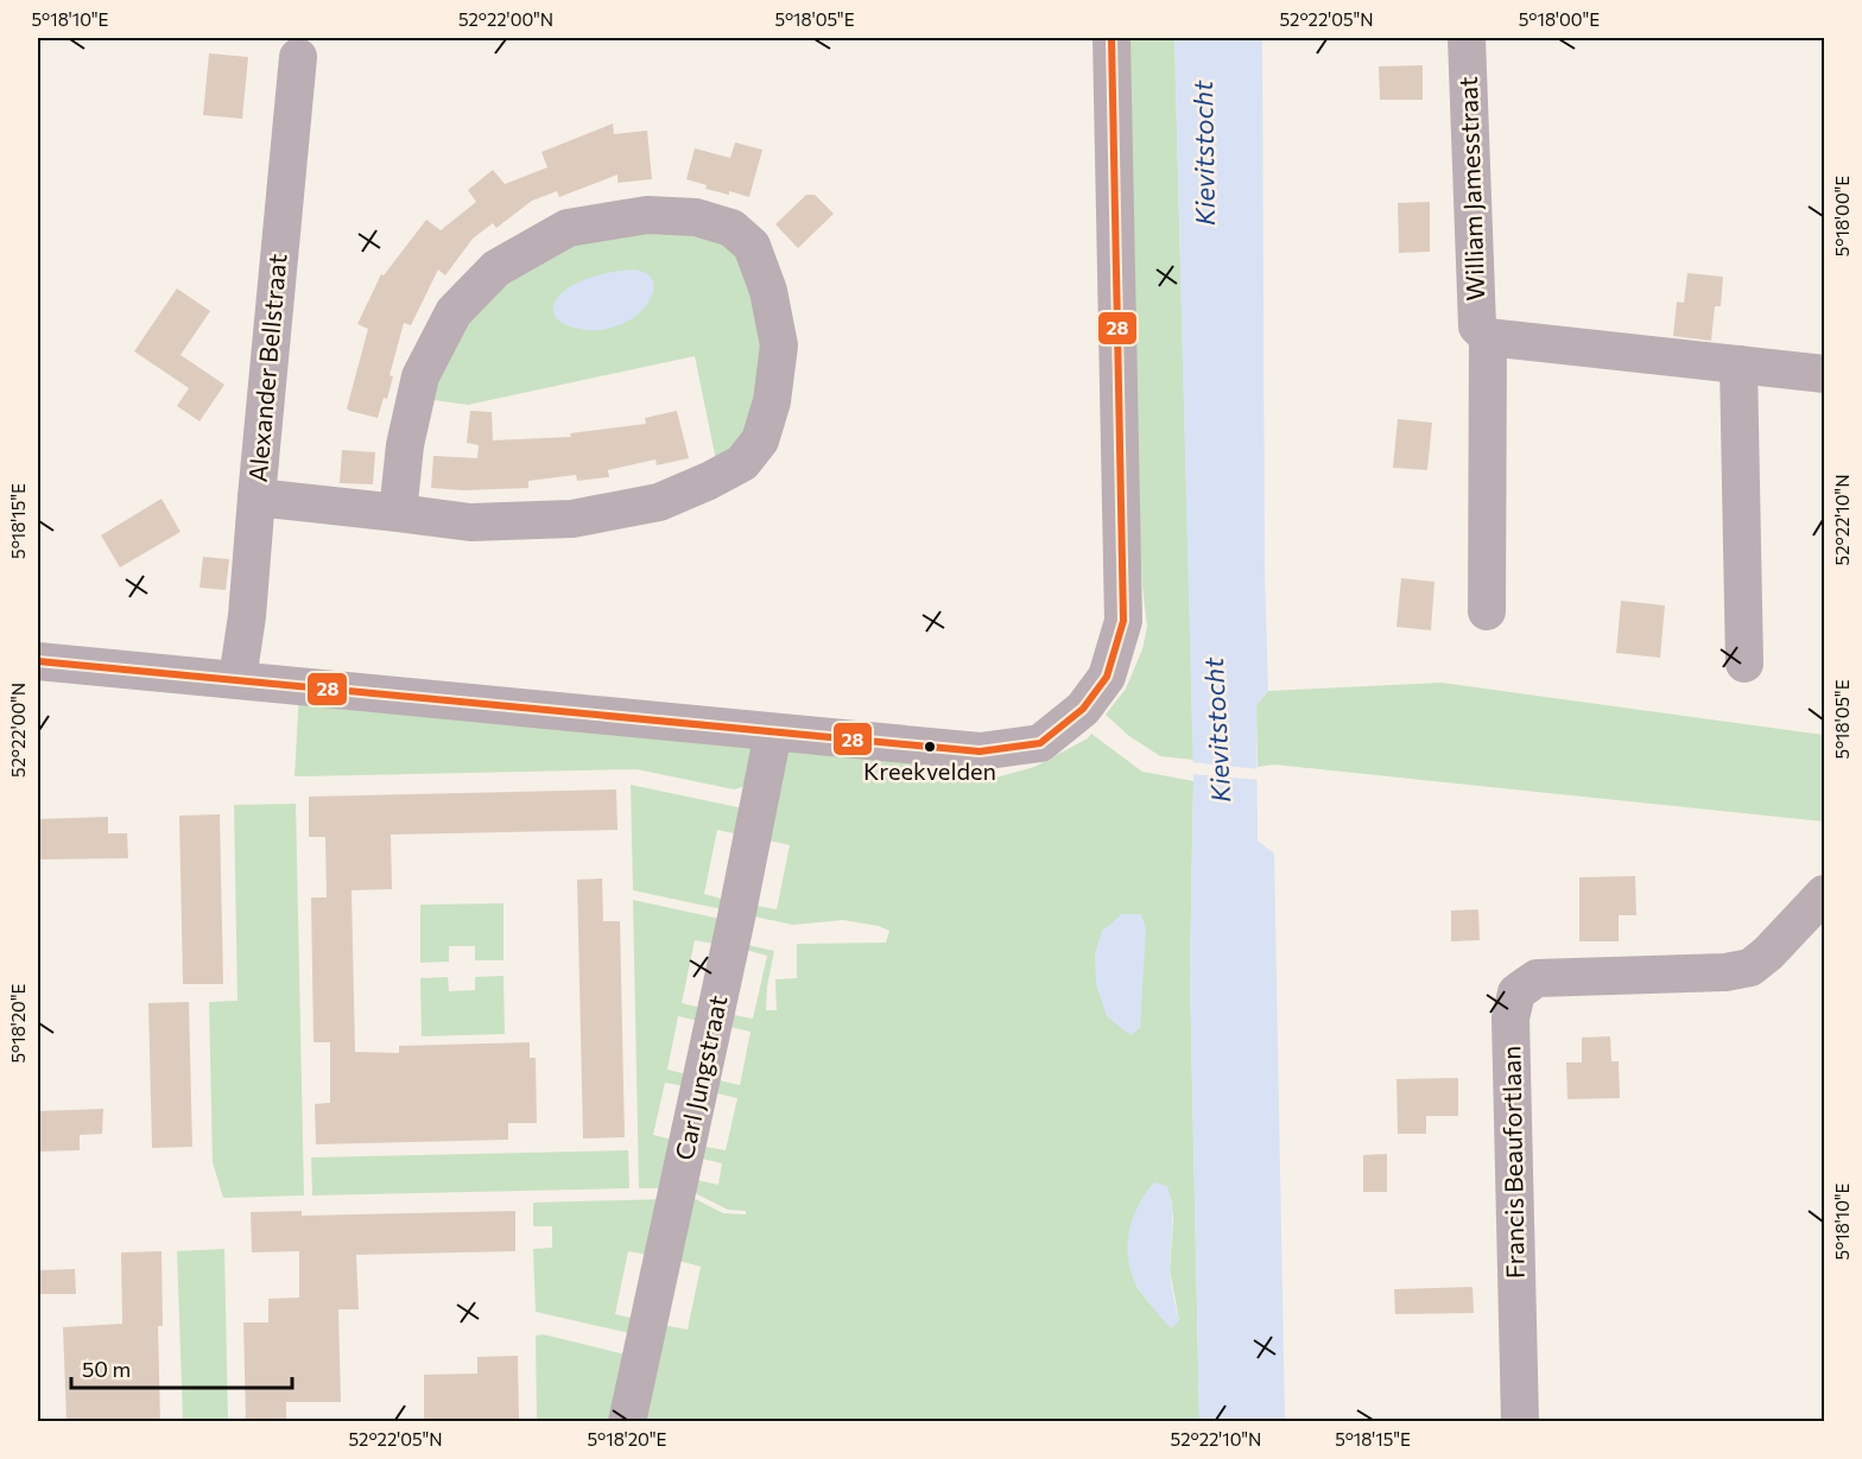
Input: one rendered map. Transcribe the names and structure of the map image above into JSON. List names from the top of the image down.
{
  "streets": {
    "street": [
      "William Jamesstraat",
      "Alexander Bellstraat",
      "Carl Jungstraat",
      "Francis Beaufortlaan"
    ]
  },
  "water": ["Kievitstocht"],
  "places": ["Kreekvelden"],
  "lines": ["transit line 28"],
  "scale_bar": "50 m",
  "coordinates": [
    "5°18'10\"E",
    "52°22'00\"N",
    "5°18'05\"E",
    "52°22'05\"N",
    "5°18'00\"E",
    "52°22'10\"N",
    "5°18'15\"E",
    "5°18'20\"E"
  ]
}
